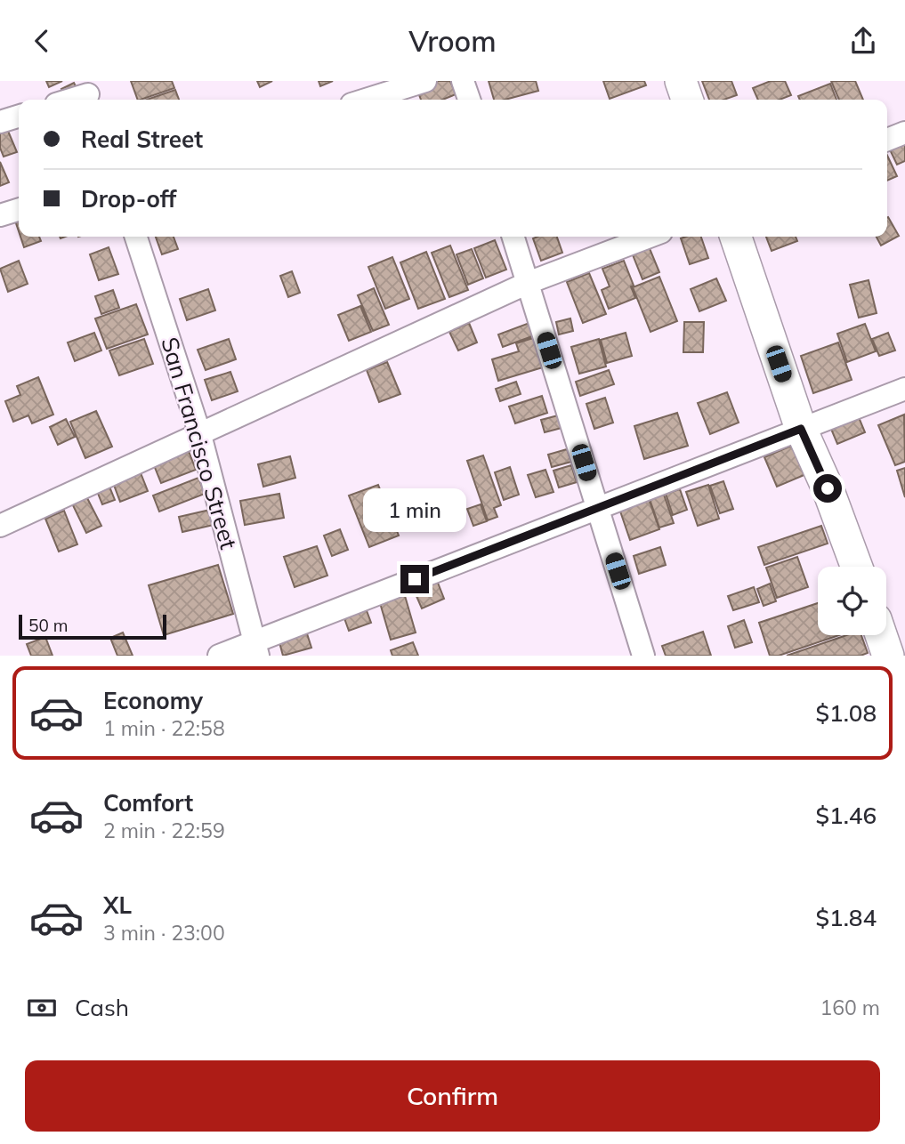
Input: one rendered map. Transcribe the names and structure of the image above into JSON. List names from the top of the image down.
{
  "streets": {
    "street": ["San Francisco Street"]
  },
  "scale_bar": "50 m",
  "page": {
    "header": "Vroom",
    "banner": ["Real Street", "Drop-off"],
    "bubble": "1 min",
    "scale": "50 m",
    "list": [
      {
        "name": "Economy",
        "note": "1 min · 22:58",
        "value": "$1.08"
      },
      {
        "name": "Comfort",
        "note": "2 min · 22:59",
        "value": "$1.46"
      },
      {
        "name": "XL",
        "note": "3 min · 23:00",
        "value": "$1.84"
      }
    ],
    "pay": ["Cash", "160 m"],
    "buttons": "Confirm"
  }
}
